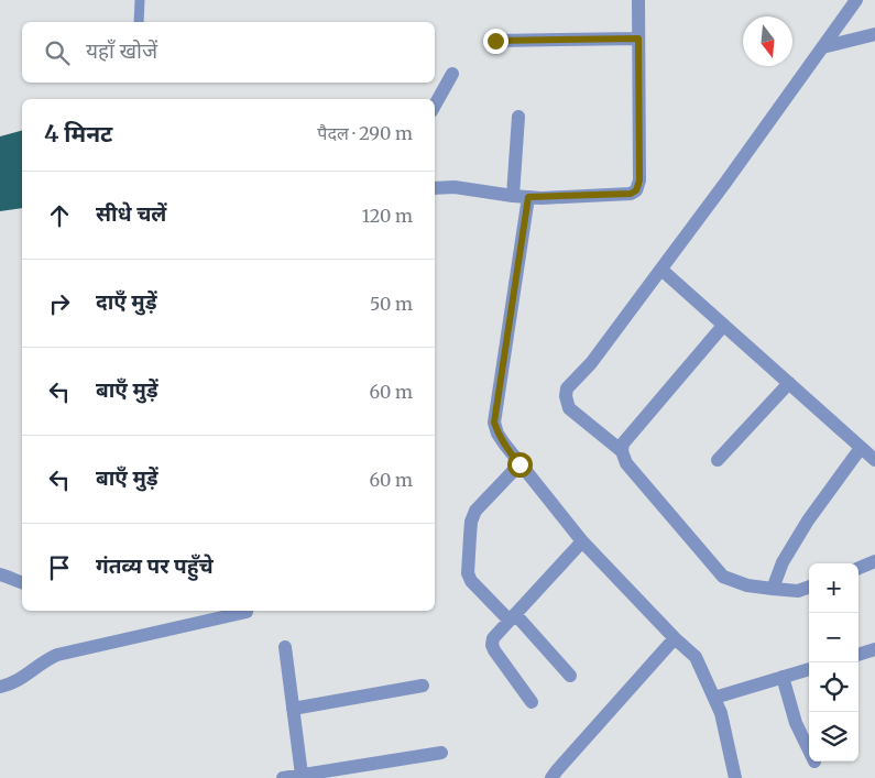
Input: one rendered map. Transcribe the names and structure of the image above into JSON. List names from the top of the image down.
{
  "north": "bottom",
  "page": {
    "search": "यहाँ खोजें",
    "heading": ["4 मिनट", "पैदल · 290 m"],
    "list": [
      ["सीधे चलें", "120 m"],
      ["दाएँ मुड़ें", "50 m"],
      ["बाएँ मुड़ें", "60 m"],
      ["बाएँ मुड़ें", "60 m"],
      "गंतव्य पर पहुँचे"
    ],
    "map_buttons": ["+", "−"]
  }
}
